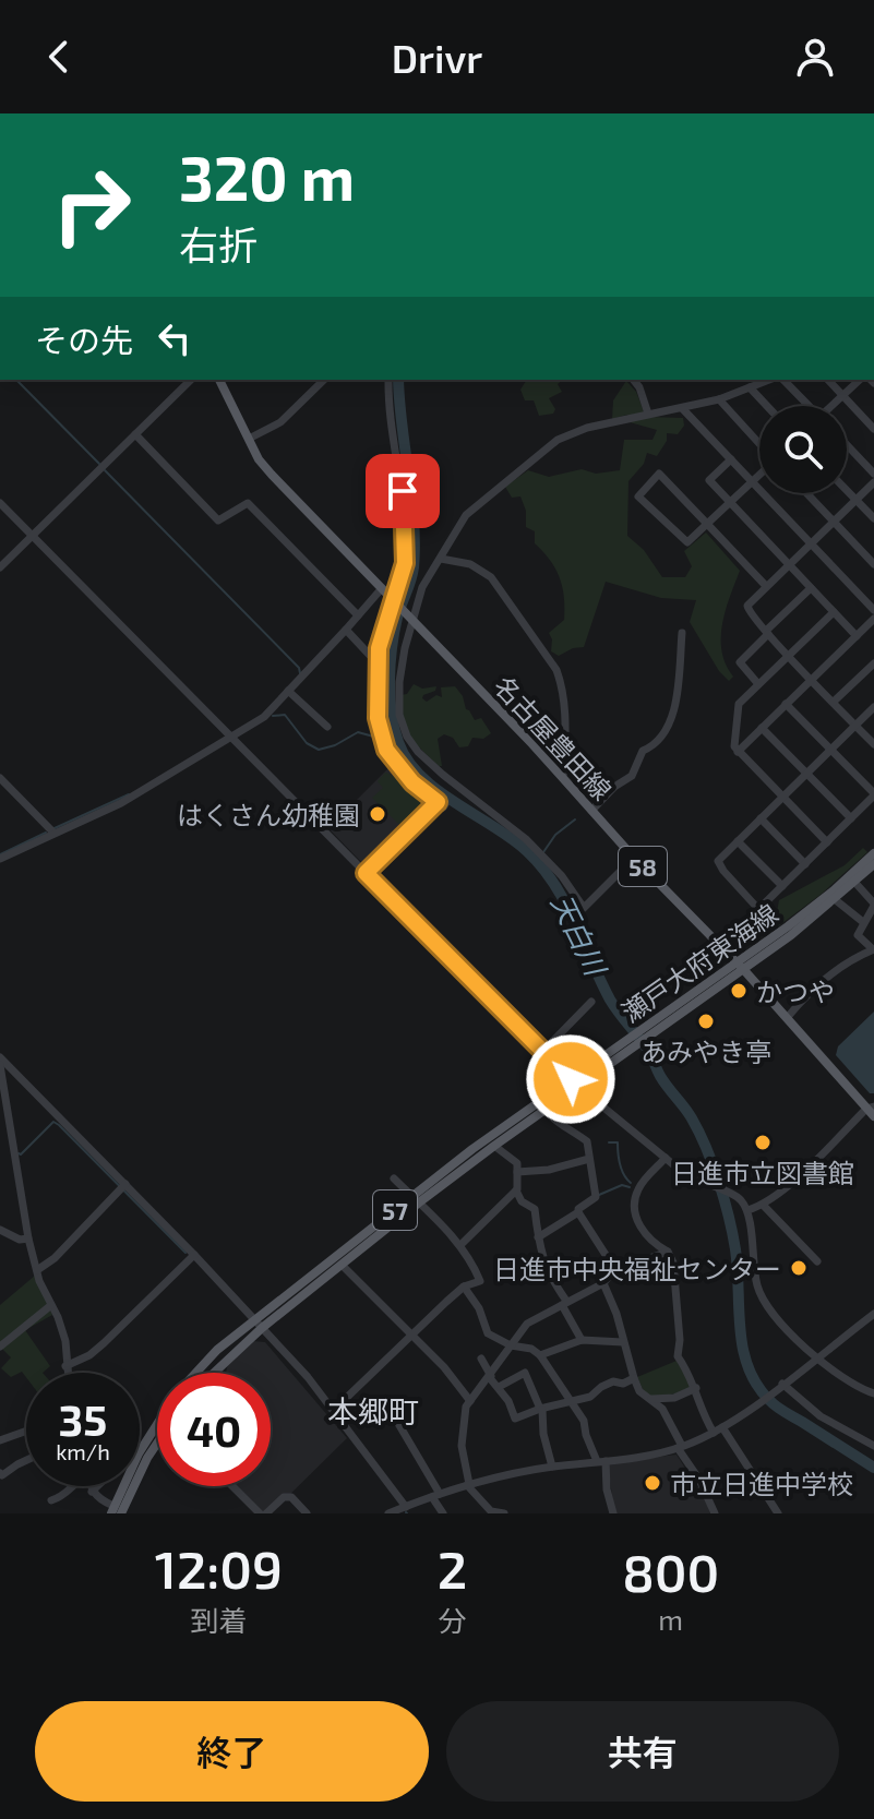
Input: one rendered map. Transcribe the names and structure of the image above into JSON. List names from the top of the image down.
{
  "streets": {
    "main road": [
      "名古屋豊田線",
      "58",
      "瀬戸大府東海線",
      "57"
    ]
  },
  "crossings": [
    ["名古屋豊田線", "瀬戸大府東海線"]
  ],
  "districts": ["本郷町"],
  "water": ["天白川"],
  "places": [
    "はくさん幼稚園",
    "かつや",
    "あみやき亭",
    "日進市立図書館",
    "日進市中央福祉センター",
    "市立日進中学校"
  ],
  "page": {
    "header": "Drivr",
    "turn": ["320 m", "右折"],
    "then": "その先",
    "speed": "35 km/h",
    "limit": "40",
    "eta": [
      "12:09",
      "到着",
      "2",
      "分",
      "800",
      "m"
    ],
    "buttons": ["終了", "共有"]
  }
}
